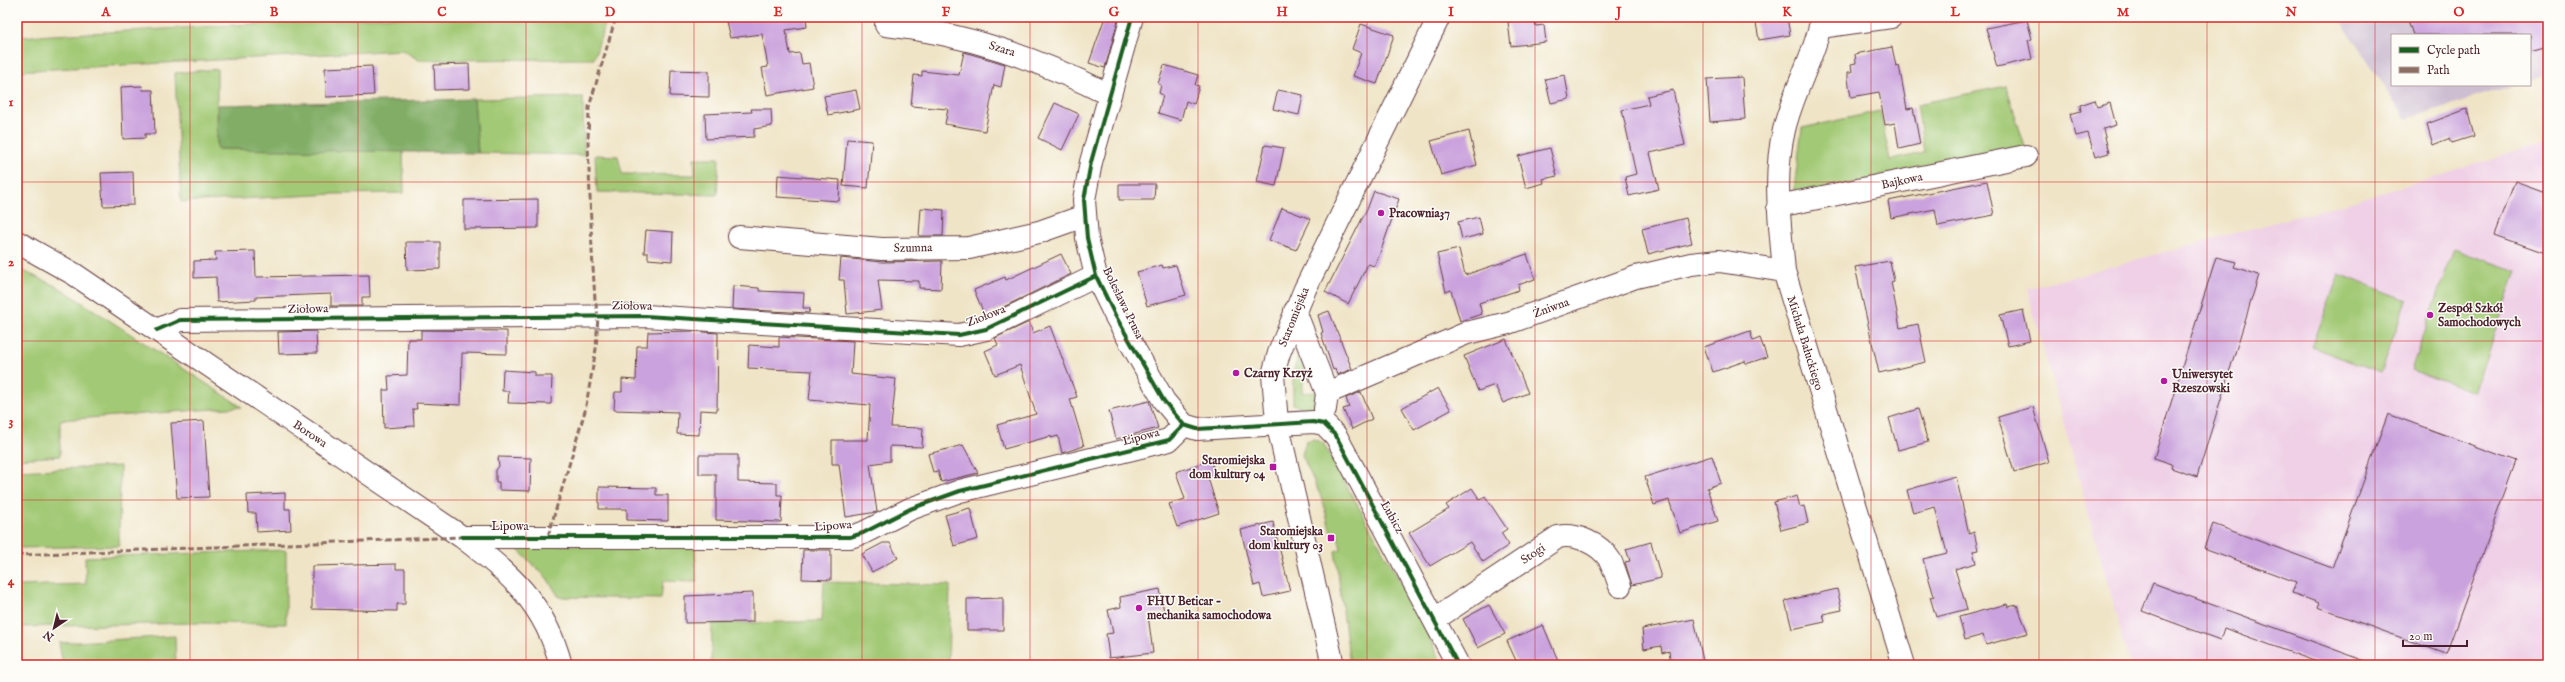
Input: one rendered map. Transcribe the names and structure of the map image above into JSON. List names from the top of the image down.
{
  "streets": {
    "street": [
      "Szara",
      "Bajkowa",
      "Szumna",
      "Bolesława Prusa",
      "Ziołowa",
      "Żniwna",
      "Staromiejska",
      "Michała Bałuckiego",
      "Borowa",
      "Lipowa",
      "Lubicz",
      "Stogi"
    ]
  },
  "crossings": [
    ["Szara", "Bolesława Prusa"],
    ["Bajkowa", "Michała Bałuckiego"],
    ["Szumna", "Bolesława Prusa"],
    ["Bolesława Prusa", "Ziołowa"],
    ["Bolesława Prusa", "Lipowa"],
    ["Ziołowa", "Borowa"],
    ["Żniwna", "Michała Bałuckiego"],
    ["Borowa", "Lipowa"],
    ["Lubicz", "Stogi"]
  ],
  "places": {
    "other": [
      "Pracownia37",
      "Zespół Szkół Samochodowych",
      "Czarny Krzyż",
      "Uniwersytet Rzeszowski",
      "FHU Beticar - mechanika samochodowa"
    ],
    "transit": ["Staromiejska dom kultury 04", "Staromiejska dom kultury 03"]
  },
  "legend": ["Cycle path", "Path"],
  "scale_bar": "20 m",
  "north": "bottom left",
  "grid": {
    "columns": [
      "A",
      "B",
      "C",
      "D",
      "E",
      "F",
      "G",
      "H",
      "I",
      "J",
      "K",
      "L",
      "M",
      "N",
      "O"
    ],
    "rows": [
      "1",
      "2",
      "3",
      "4"
    ]
  }
}
